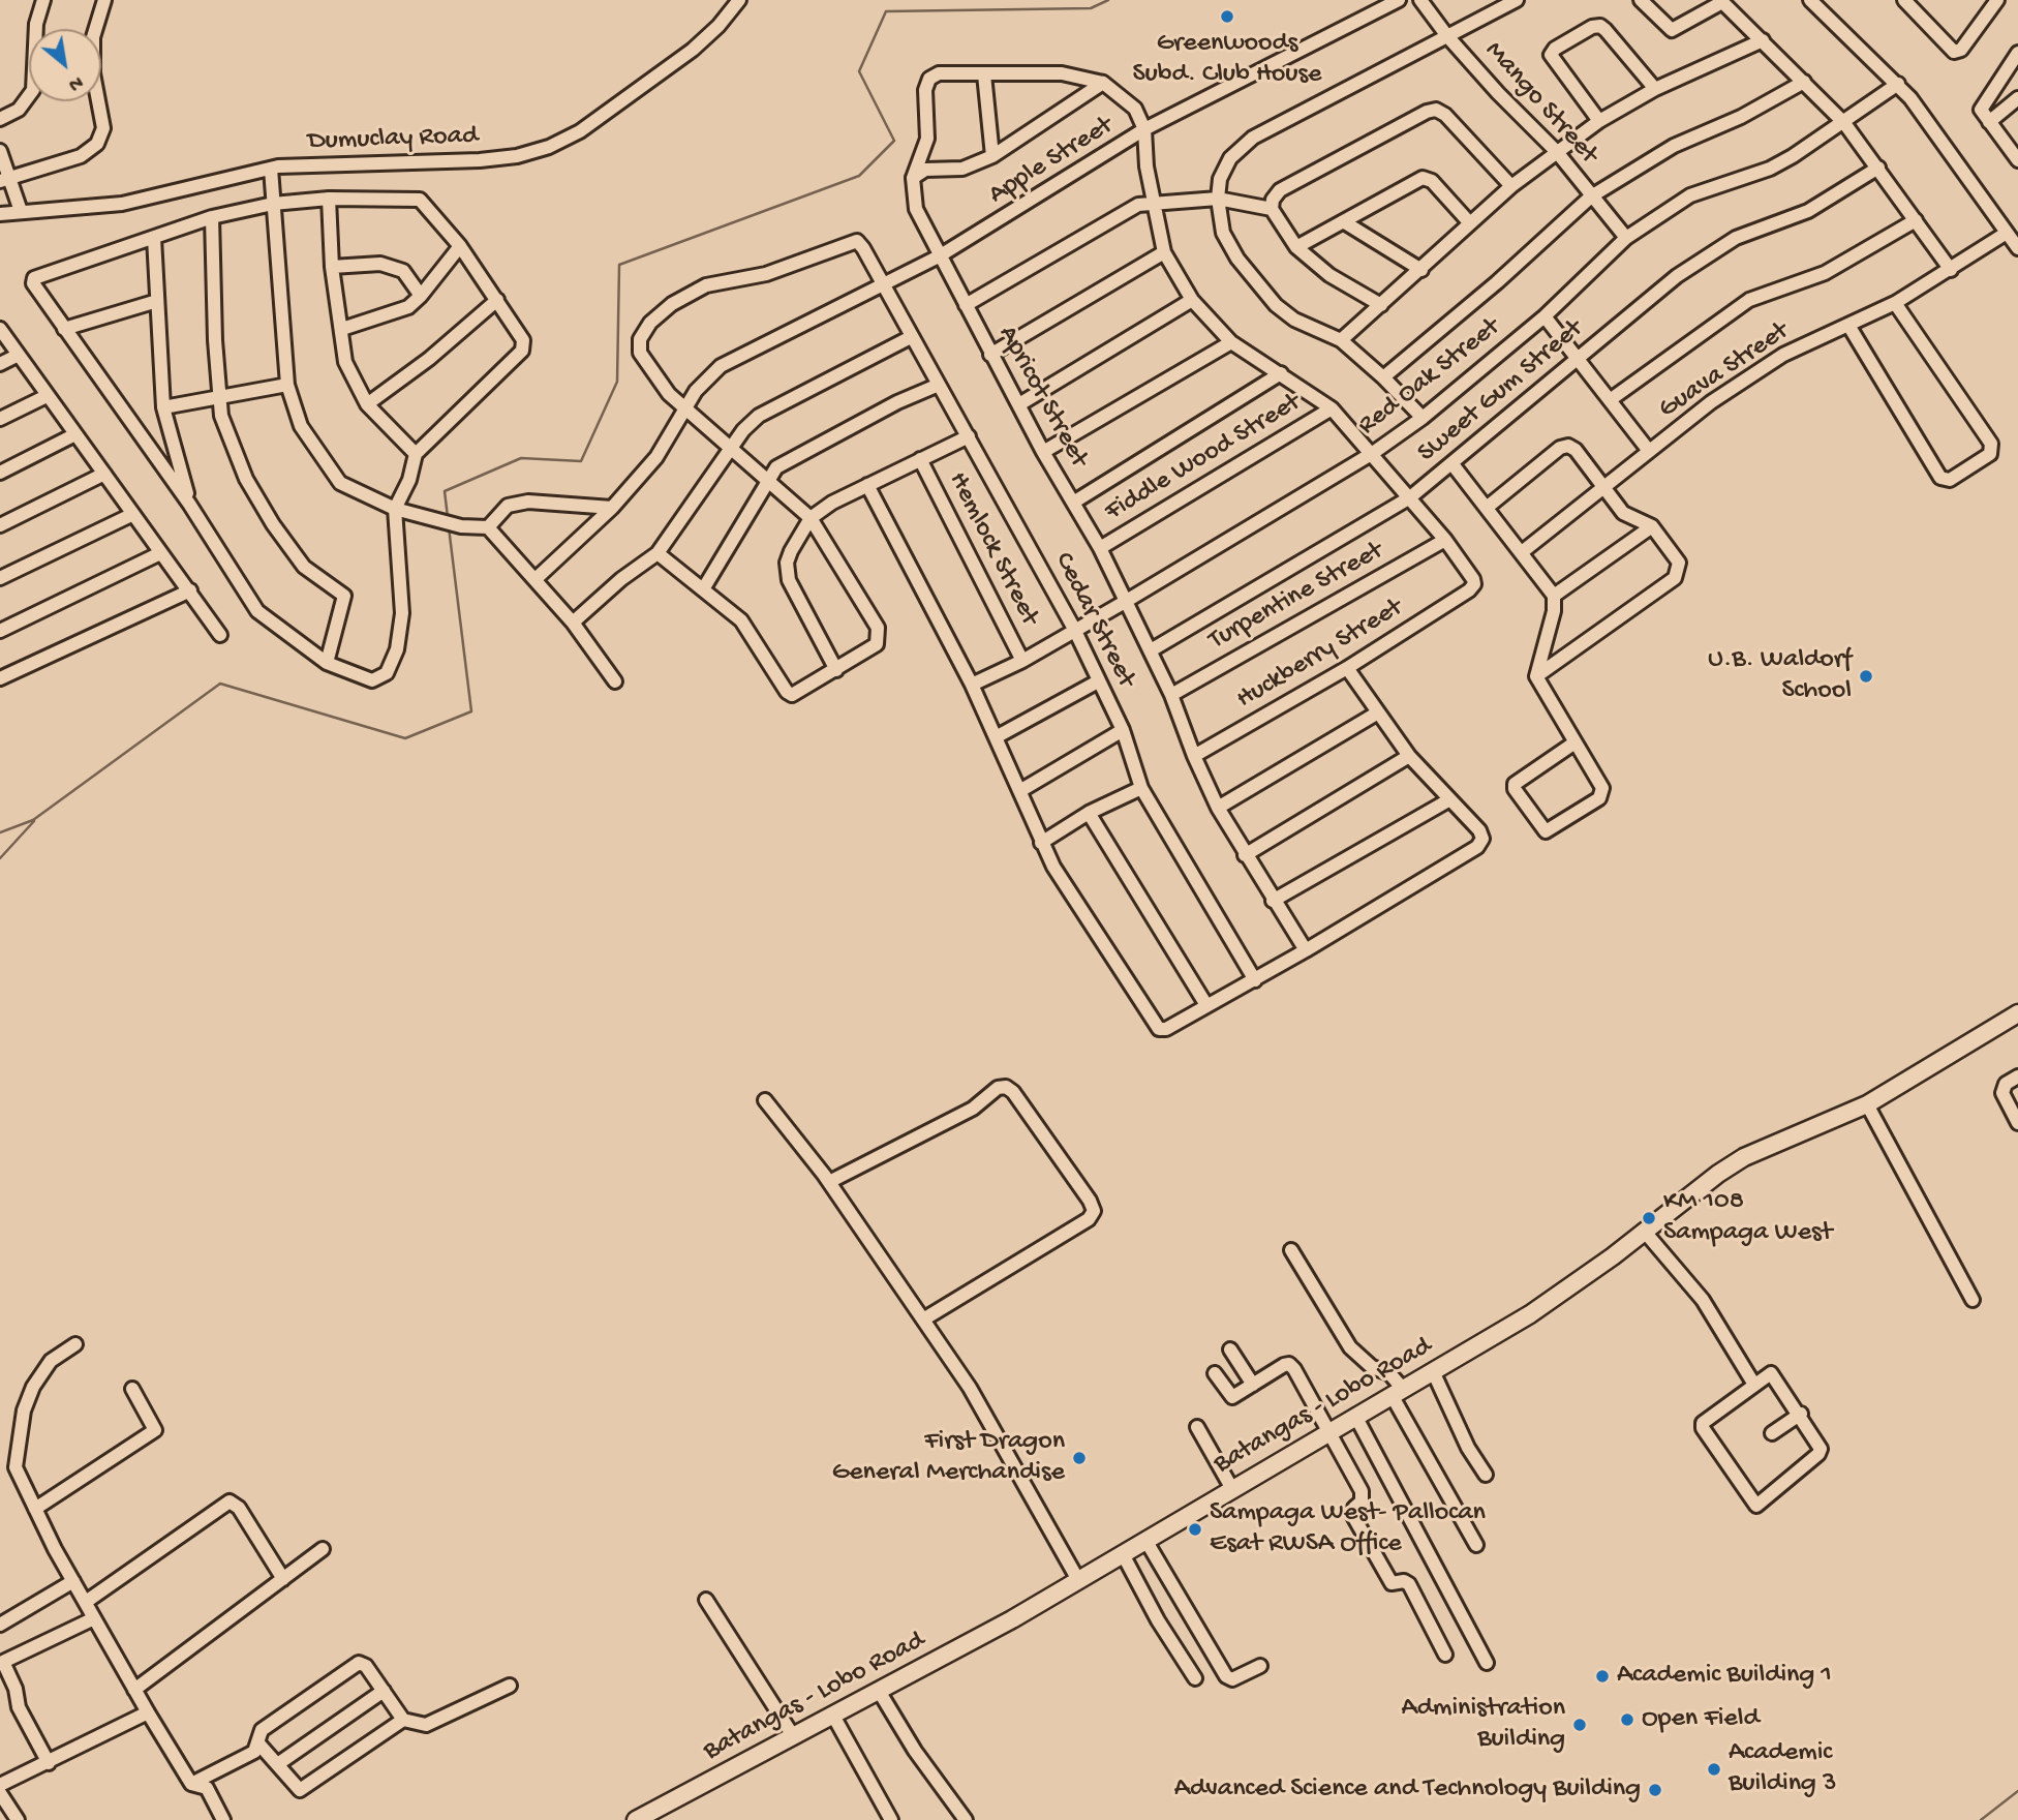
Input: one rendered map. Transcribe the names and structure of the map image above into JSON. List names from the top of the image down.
{
  "streets": {
    "main road": ["Batangas - Lobo Road"],
    "street": [
      "Mango Street",
      "Dumuclay Road",
      "Apple Street",
      "Guava Street",
      "Red Oak Street",
      "Sweet Gum Street",
      "Apricot Street",
      "Fiddle Wood Street",
      "Hemlock Street",
      "Turpentine Street",
      "Cedar Street",
      "Huckberry Street"
    ]
  },
  "crossings": [
    ["Mango Street", "Red Oak Street"],
    ["Apple Street", "Apricot Street"],
    ["Apple Street", "Cedar Street"],
    ["Red Oak Street", "Apricot Street"],
    ["Red Oak Street", "Hemlock Street"],
    ["Red Oak Street", "Cedar Street"],
    ["Sweet Gum Street", "Apricot Street"],
    ["Apricot Street", "Fiddle Wood Street"],
    ["Apricot Street", "Turpentine Street"],
    ["Apricot Street", "Huckberry Street"],
    ["Turpentine Street", "Huckberry Street"]
  ],
  "places": [
    "Greenwoods Subd. Club House",
    "U.B. Waldorf School",
    "KM 108 Sampaga West",
    "First Dragon General Merchandise",
    "Sampaga West- Pallocan Esat RWSA Office",
    "Academic Building 1",
    "Open Field",
    "Administration Building",
    "Academic Building 3",
    "Advanced Science and Technology Building"
  ],
  "north": "bottom right"
}
